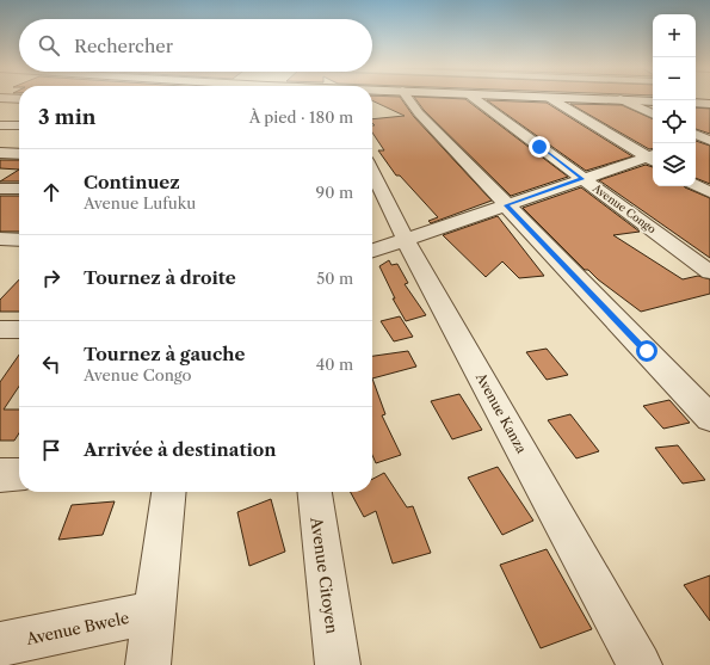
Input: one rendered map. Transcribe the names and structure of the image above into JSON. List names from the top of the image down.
{
  "streets": {
    "street": [
      "Avenue Congo",
      "Avenue Kanza",
      "Avenue Citoyen",
      "Avenue Bwele"
    ]
  },
  "page": {
    "map_buttons": ["+", "−"],
    "search": "Rechercher",
    "heading": ["3 min", "À pied · 180 m"],
    "list": [
      ["Continuez", "Avenue Lufuku", "90 m"],
      ["Tournez à droite", "50 m"],
      ["Tournez à gauche", "Avenue Congo", "40 m"],
      "Arrivée à destination"
    ]
  }
}
